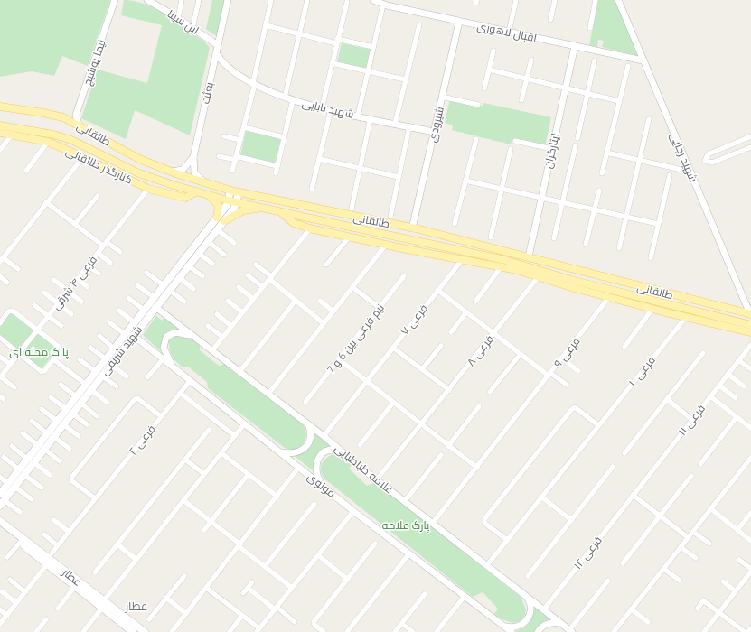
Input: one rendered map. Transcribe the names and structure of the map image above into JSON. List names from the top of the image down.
{
  "streets": {
    "main road": [
      "طالقانی",
      "کنارگذر طالقانی",
      "شهید شریفی",
      "عطار"
    ],
    "street": [
      "ابن سینا",
      "اقبال لاهوری",
      "نیما یوشیج",
      "بعثت",
      "شهید بابایی",
      "شیرودی",
      "ایثارگران",
      "شهید رجایی",
      "فرعی ۴ شرقی",
      "فرعی ۷",
      "نیم فرعی بین 6 و 7",
      "فرعی ۸",
      "فرعی ۹",
      "فرعی ۱۰",
      "فرعی ۱۱",
      "فرعی ۲",
      "علامه طباطبایی",
      "مولوی",
      "فرعی ۱۲"
    ]
  },
  "crossings": [
    ["ابن سینا", "بعثت"],
    ["اقبال لاهوری", "شیرودی"],
    ["اقبال لاهوری", "ایثارگران"],
    ["اقبال لاهوری", "شهید رجایی"],
    ["نیما یوشیج", "طالقانی"],
    ["بعثت", "شهید بابایی"],
    ["بعثت", "طالقانی"],
    ["شهید بابایی", "شیرودی"],
    ["شیرودی", "طالقانی"],
    ["طالقانی", "ایثارگران"],
    ["طالقانی", "شهید رجایی"],
    ["طالقانی", "کنارگذر طالقانی"],
    ["طالقانی", "شهید شریفی"],
    ["کنارگذر طالقانی", "فرعی ۴ شرقی"],
    ["فرعی ۷", "علامه طباطبایی"],
    ["شهید شریفی", "علامه طباطبایی"],
    ["شهید شریفی", "مولوی"],
    ["فرعی ۸", "علامه طباطبایی"],
    ["فرعی ۹", "علامه طباطبایی"],
    ["فرعی ۱۰", "علامه طباطبایی"],
    ["فرعی ۱۱", "فرعی ۱۲"],
    ["فرعی ۲", "مولوی"],
    ["فرعی ۲", "عطار"],
    ["علامه طباطبایی", "فرعی ۱۲"]
  ],
  "districts": ["عطار"],
  "parks": ["پارک محله ای", "پارک علامه"]
}
